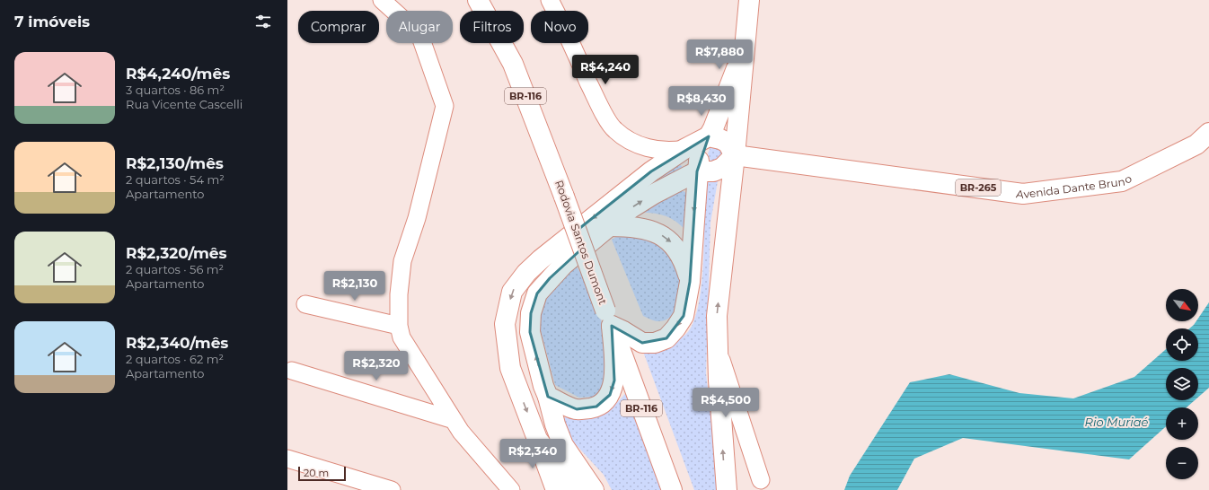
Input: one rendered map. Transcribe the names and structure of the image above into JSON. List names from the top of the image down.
{
  "streets": {
    "main road": [
      "BR-116",
      "Avenida Dante Bruno",
      "BR-265",
      "Rodovia Santos Dumont"
    ]
  },
  "water": ["Rio Muriaé"],
  "scale_bar": "20 m",
  "north": "bottom right",
  "page": {
    "heading": "7 imóveis",
    "chip": [
      "Comprar",
      "Alugar",
      "Filtros",
      "Novo"
    ],
    "price": [
      "R$7,880",
      "R$4,240",
      "R$8,430",
      "R$2,130",
      "R$2,320",
      "R$4,500",
      "R$2,340"
    ],
    "list": [
      {
        "name": "R$4,240/mês",
        "note": "3 quartos · 86 m² · Rua Vicente Cascelli"
      },
      {
        "name": "R$2,130/mês",
        "note": "2 quartos · 54 m² · Apartamento"
      },
      {
        "name": "R$2,320/mês",
        "note": "2 quartos · 56 m² · Apartamento"
      },
      {
        "name": "R$2,340/mês",
        "note": "2 quartos · 62 m² · Apartamento"
      }
    ],
    "map_buttons": ["+", "−"],
    "scale": "20 m"
  }
}
